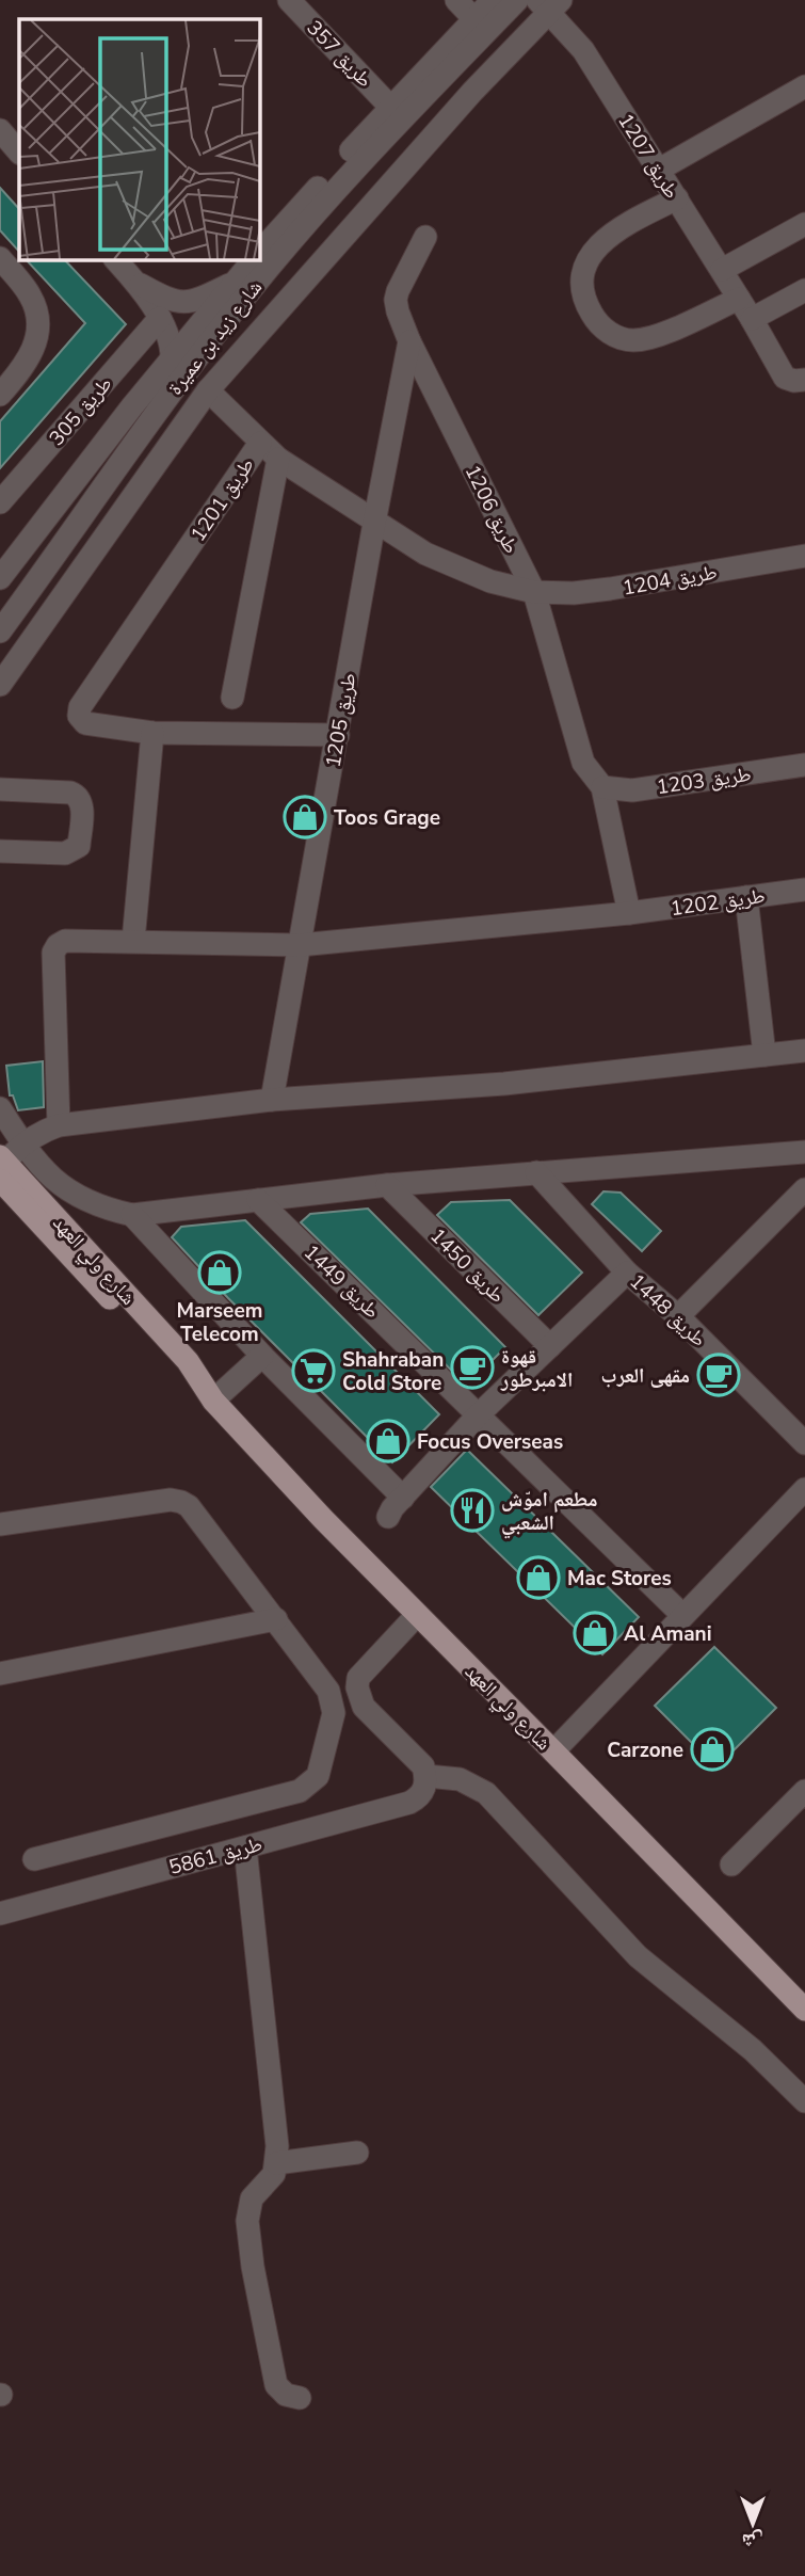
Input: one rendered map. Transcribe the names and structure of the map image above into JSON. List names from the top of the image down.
{
  "streets": {
    "main road": ["شارع ولي العهد"],
    "street": [
      "طريق 357",
      "طريق 1207",
      "شارع زيد بن عميرة",
      "طريق 305",
      "طريق 1201",
      "طريق 1206",
      "طريق 1204",
      "طريق 1205",
      "طريق 1203",
      "طريق 1202",
      "طريق 1450",
      "طريق 1449",
      "طريق 1448",
      "طريق 5861"
    ]
  },
  "crossings": [
    ["طريق 357", "شارع زيد بن عميرة"],
    ["طريق 1201", "طريق 1206"],
    ["طريق 1201", "طريق 1204"],
    ["طريق 1201", "طريق 1205"],
    ["طريق 1206", "طريق 1204"],
    ["طريق 1206", "طريق 1205"],
    ["طريق 1206", "طريق 1203"],
    ["طريق 1205", "طريق 1202"]
  ],
  "places": {
    "shop": [
      "Toos Grage",
      "Marseem Telecom",
      "Focus Overseas",
      "Mac Stores",
      "Al Amani",
      "Carzone"
    ],
    "cafe": ["قهوة الامبرطور", "مقهى العرب"],
    "supermarket": ["Shahraban Cold Store"],
    "restaurant": ["مطعم اموّش الشعبي"]
  },
  "north": "bottom"
}
